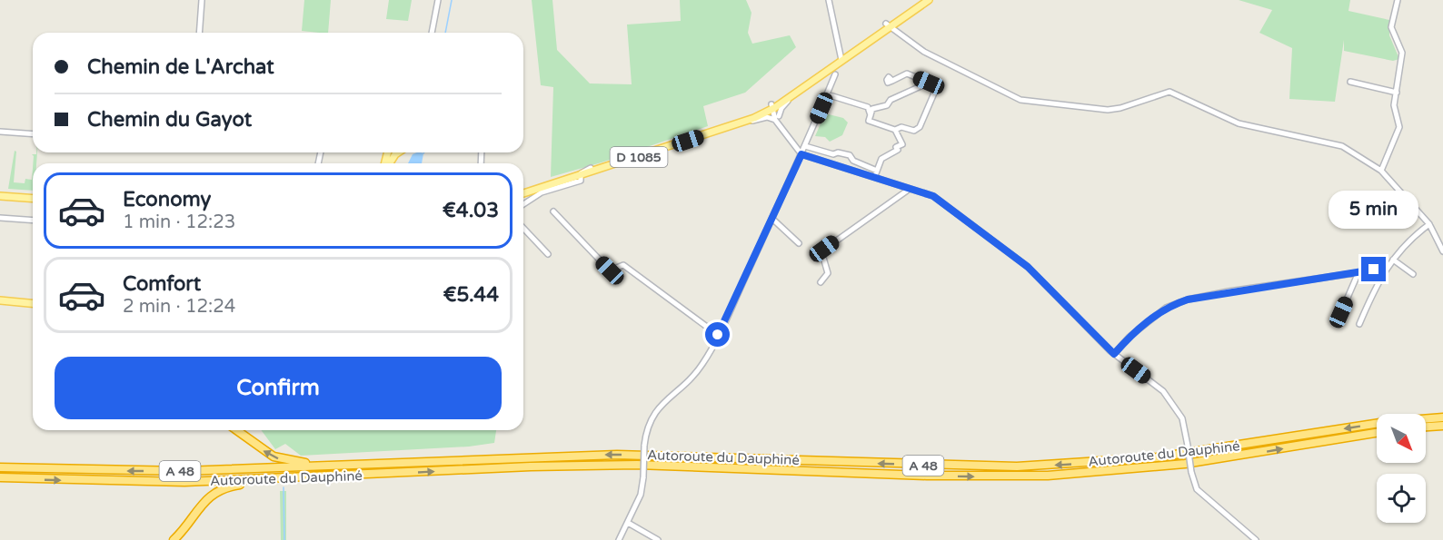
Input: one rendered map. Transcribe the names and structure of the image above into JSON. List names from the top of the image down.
{
  "streets": {
    "highway": ["Autoroute du Dauphiné", "A 48"],
    "main road": ["D 1085"]
  },
  "north": "bottom right",
  "page": {
    "banner": ["Chemin de L'Archat", "Chemin du Gayot"],
    "list": [
      {
        "name": "Economy",
        "note": "1 min · 12:23",
        "value": "€4.03"
      },
      {
        "name": "Comfort",
        "note": "2 min · 12:24",
        "value": "€5.44"
      }
    ],
    "bubble": "5 min",
    "buttons": "Confirm"
  }
}
